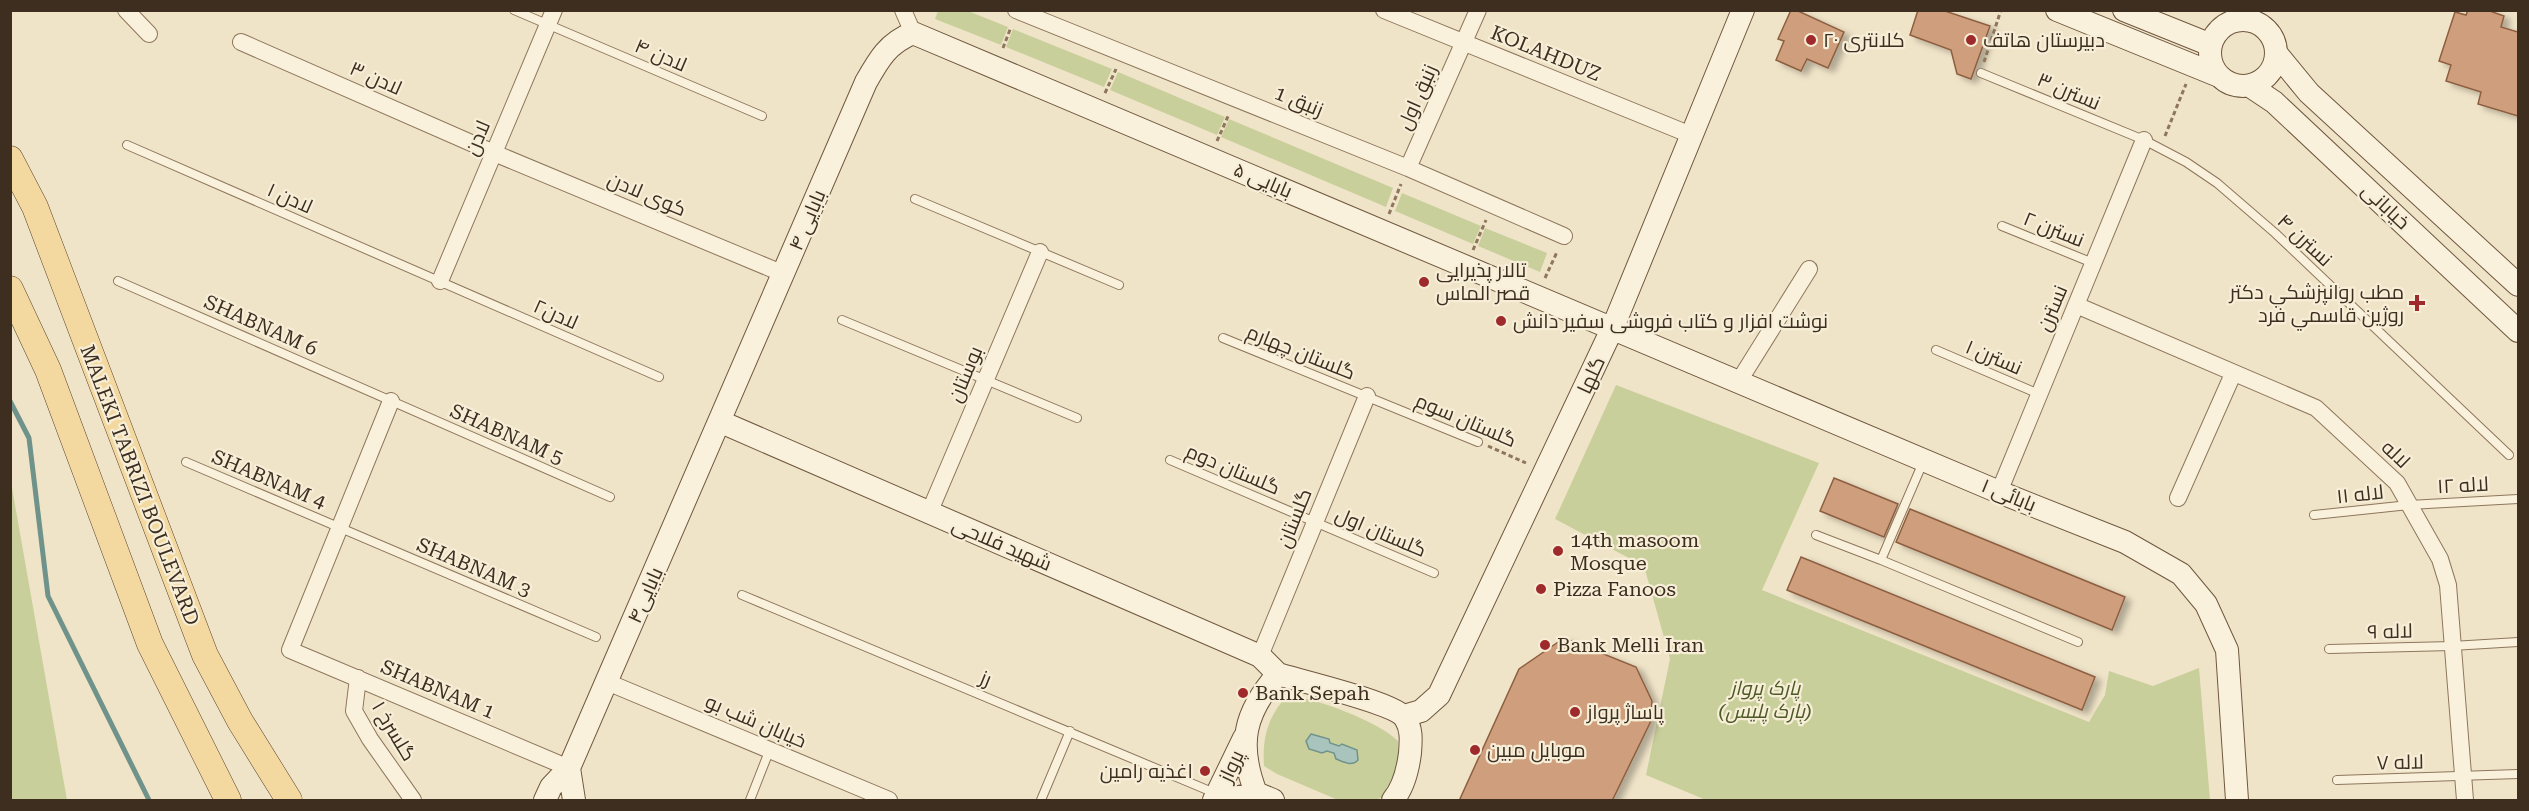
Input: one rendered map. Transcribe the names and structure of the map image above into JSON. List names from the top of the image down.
{
  "streets": {
    "main road": [
      "۵ بابایی",
      "خیابانی",
      "بابایی ۴",
      "گلها",
      "MALEKI TABRIZI BOULEVARD",
      "بابائی ۱",
      "شهید فلاحی",
      "بابایی۴",
      "پرواز"
    ],
    "street": [
      "KOLAHDUZ",
      "لادن ۳",
      "زنبق اول",
      "زنبق 1",
      "لادن",
      "کوی لادن",
      "نسترن",
      "بوستان",
      "لاله",
      "گلستان",
      "SHABNAM 1",
      "خیابان شب بو",
      "گلسرخ ۱"
    ],
    "lane": [
      "لادن ۴",
      "نسترن ٣",
      "لادن ۱",
      "نسترن ٢",
      "نسترن ۴",
      "لادن۲",
      "SHABNAM 6",
      "گلستان چهارم",
      "نسترن ١",
      "گلستان سوم",
      "SHABNAM 5",
      "گلستان دوم",
      "SHABNAM 4",
      "لاله ۱۲",
      "لاله ۱۱",
      "گلستان اول",
      "SHABNAM 3",
      "لاله ۹",
      "رز",
      "۷ لاله"
    ]
  },
  "crossings": [
    ["KOLAHDUZ", "زنبق اول"],
    ["KOLAHDUZ", "گلها"],
    ["لادن ۴", "لادن"],
    ["لادن ۳", "لادن"],
    ["لادن ۳", "کوی لادن"],
    ["نسترن ٣", "نسترن ۴"],
    ["نسترن ٣", "نسترن"],
    ["زنبق اول", "زنبق 1"],
    ["لادن", "کوی لادن"],
    ["لادن", "لادن ۱"],
    ["لادن", "لادن۲"],
    ["۵ بابایی", "بابایی ۴"],
    ["۵ بابایی", "گلها"],
    ["۵ بابایی", "بابائی ۱"],
    ["کوی لادن", "بابایی ۴"],
    ["لادن ۱", "لادن۲"],
    ["بابایی ۴", "شهید فلاحی"],
    ["بابایی ۴", "بابایی۴"],
    ["نسترن ٢", "نسترن"],
    ["نسترن ۴", "نسترن"],
    ["نسترن", "نسترن ١"],
    ["نسترن", "لاله"],
    ["نسترن", "بابائی ۱"],
    ["SHABNAM 6", "SHABNAM 5"],
    ["گلستان چهارم", "گلستان سوم"],
    ["گلستان چهارم", "گلستان"],
    ["بوستان", "شهید فلاحی"],
    ["گلها", "گلستان سوم"],
    ["گلها", "بابائی ۱"],
    ["گلستان سوم", "گلستان"],
    ["لاله", "لاله ۱۲"],
    ["لاله", "لاله ۱۱"],
    ["لاله", "لاله ۹"],
    ["لاله", "۷ لاله"],
    ["گلستان دوم", "گلستان"],
    ["گلستان دوم", "گلستان اول"],
    ["SHABNAM 4", "SHABNAM 3"],
    ["SHABNAM 4", "SHABNAM 1"],
    ["لاله ۱۲", "لاله ۱۱"],
    ["گلستان", "گلستان اول"],
    ["گلستان", "شهید فلاحی"],
    ["شهید فلاحی", "بابایی۴"],
    ["SHABNAM 3", "SHABNAM 1"],
    ["بابایی۴", "SHABNAM 1"],
    ["بابایی۴", "خیابان شب بو"],
    ["رز", "پرواز"],
    ["SHABNAM 1", "گلسرخ ۱"]
  ],
  "parks": ["پارک پرواز (پارک پلیس)"],
  "places": {
    "other": [
      "کلانتری ۲۰",
      "دبیرستان هاتف",
      "تالار پذیرایی قصر الماس",
      "نوشت افزار و کتاب فروشی سفیر دانش",
      "14th masoom Mosque",
      "Pizza Fanoos",
      "Bank Melli Iran",
      "Bank Sepah",
      "پاساژ پرواز",
      "موبایل مبین",
      "اغذیه رامین"
    ],
    "health": ["مطب روانپزشكي دكتر روژين قاسمي فرد"]
  }
}
